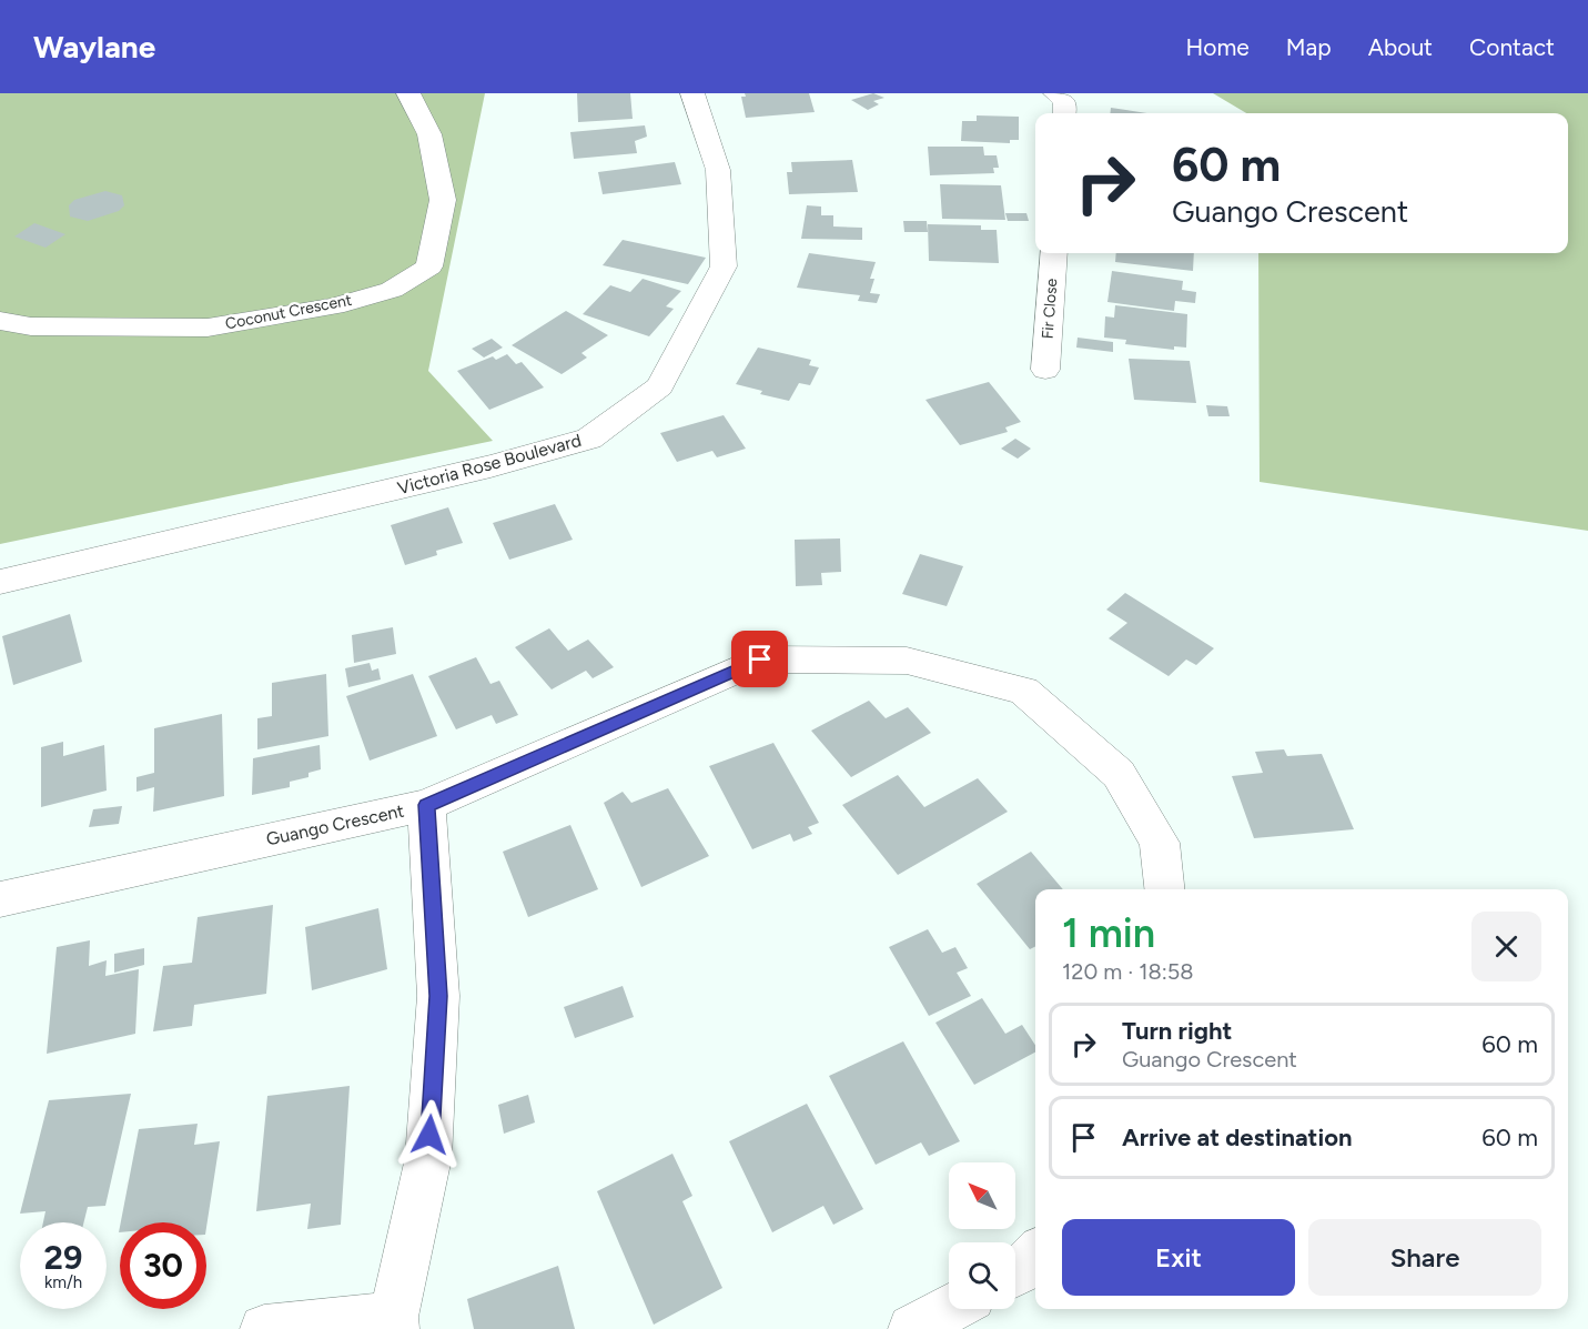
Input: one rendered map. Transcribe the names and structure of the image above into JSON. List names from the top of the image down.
{
  "streets": {
    "street": [
      "Fir Close",
      "Coconut Crescent",
      "Victoria Rose Boulevard",
      "Guango Crescent"
    ]
  },
  "north": "top left",
  "page": {
    "header": "Waylane",
    "nav": [
      "Home",
      "Map",
      "About",
      "Contact"
    ],
    "turn": ["60 m", "Guango Crescent"],
    "heading": ["1 min", "120 m · 18:58"],
    "list": [
      {
        "name": "Turn right",
        "note": "Guango Crescent",
        "value": "60 m"
      },
      {
        "name": "Arrive at destination",
        "value": "60 m"
      }
    ],
    "buttons": ["Exit", "Share"],
    "speed": "29 km/h",
    "limit": "30"
  }
}
